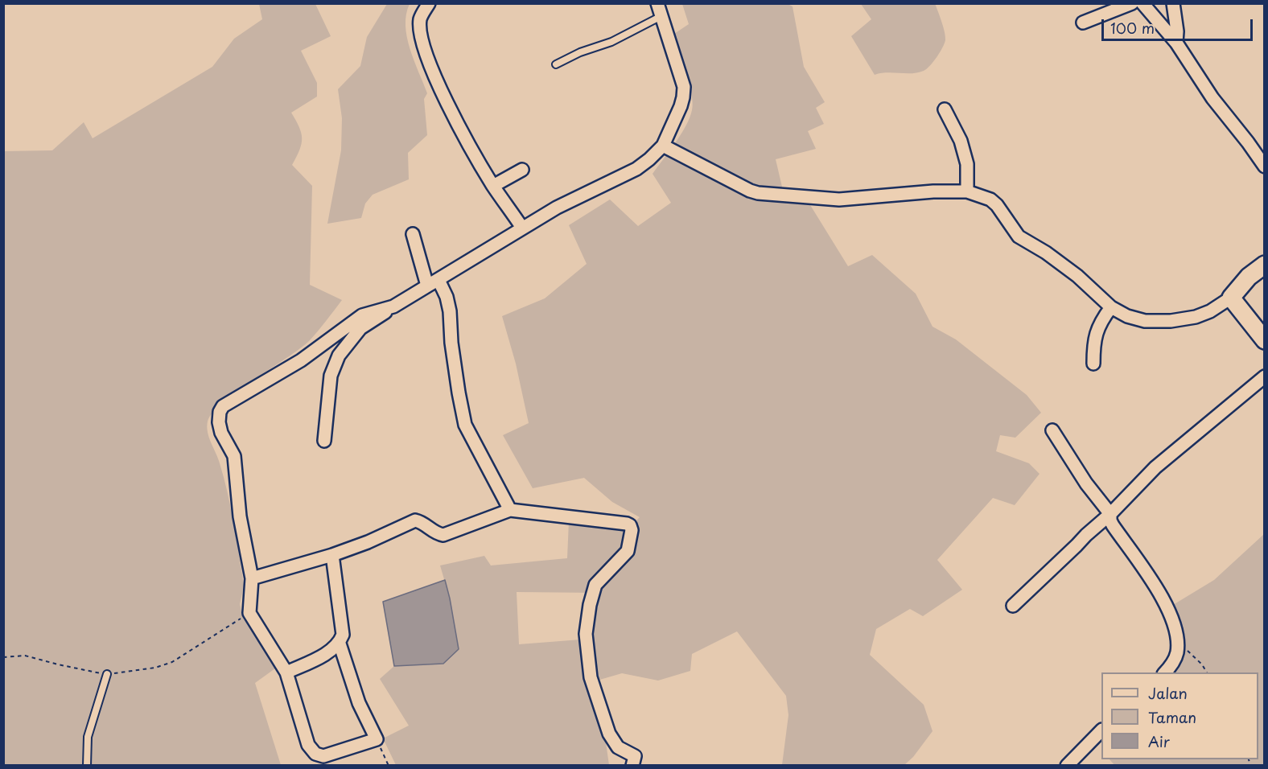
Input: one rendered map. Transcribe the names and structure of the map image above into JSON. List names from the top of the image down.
{
  "legend": ["Jalan", "Taman", "Air"],
  "scale_bar": "100 m"
}
